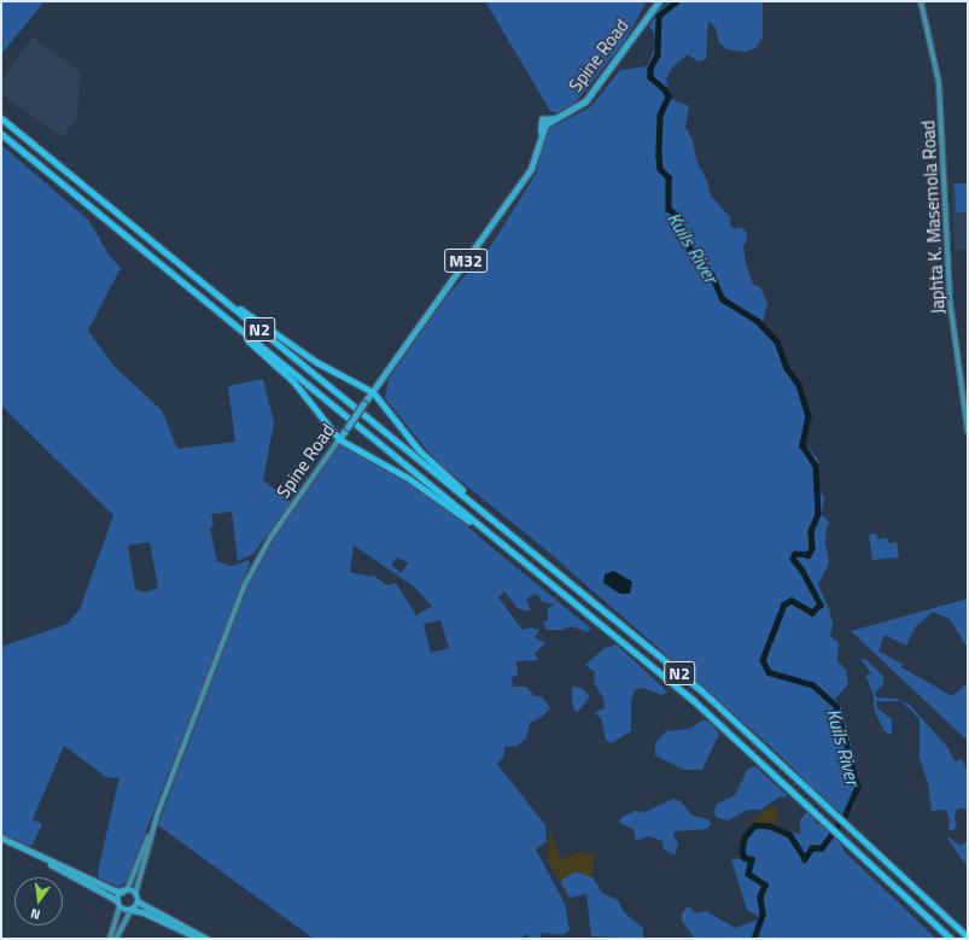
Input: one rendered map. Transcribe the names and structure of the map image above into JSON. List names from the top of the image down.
{
  "streets": {
    "highway": ["N2"],
    "main road": ["Spine Road", "Japhta K. Masemola Road", "M32"]
  },
  "water": ["Kuils River"],
  "north": "bottom"
}
